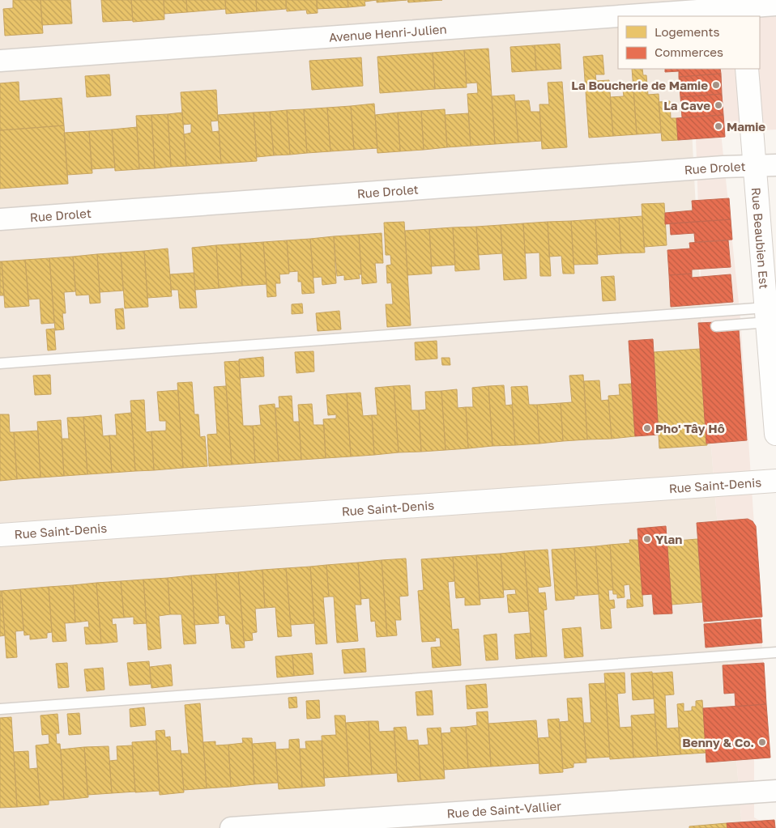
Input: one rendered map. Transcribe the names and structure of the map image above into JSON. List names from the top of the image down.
{
  "streets": {
    "main road": ["Rue Beaubien Est", "Rue Saint-Denis"],
    "street": ["Avenue Henri-Julien", "Rue Drolet", "Rue de Saint-Vallier"]
  },
  "crossings": [
    ["Rue Drolet", "Rue Beaubien Est"]
  ],
  "places": [
    "La Boucherie de Mamie",
    "La Cave",
    "Mamie",
    "Pho' Tây Hô",
    "Ylan",
    "Benny & Co."
  ],
  "legend": ["Logements", "Commerces"]
}
